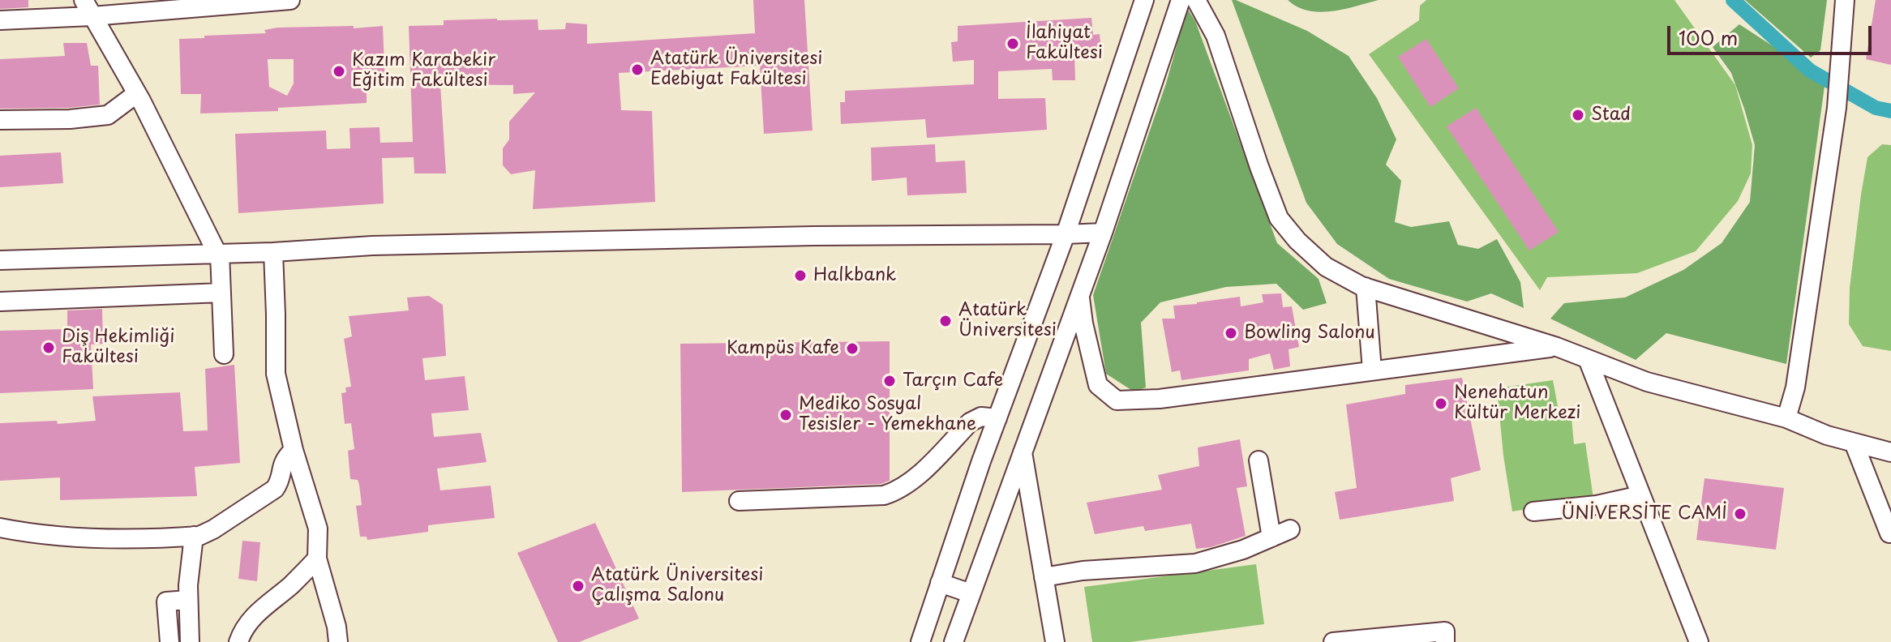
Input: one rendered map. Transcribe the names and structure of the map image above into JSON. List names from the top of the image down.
{
  "places": [
    "İlahiyat Fakültesi",
    "Atatürk Üniversitesi Edebiyat Fakültesi",
    "Kazım Karabekir Eğitim Fakültesi",
    "Stad",
    "Halkbank",
    "Atatürk Üniversitesi",
    "Bowling Salonu",
    "Diş Hekimliği Fakültesi",
    "Kampüs Kafe",
    "Tarçın Cafe",
    "Nenehatun Kültür Merkezi",
    "Mediko Sosyal Tesisler - Yemekhane",
    "ÜNİVERSİTE CAMİ",
    "Atatürk Üniversitesi Çalışma Salonu"
  ],
  "scale_bar": "100 m"
}
